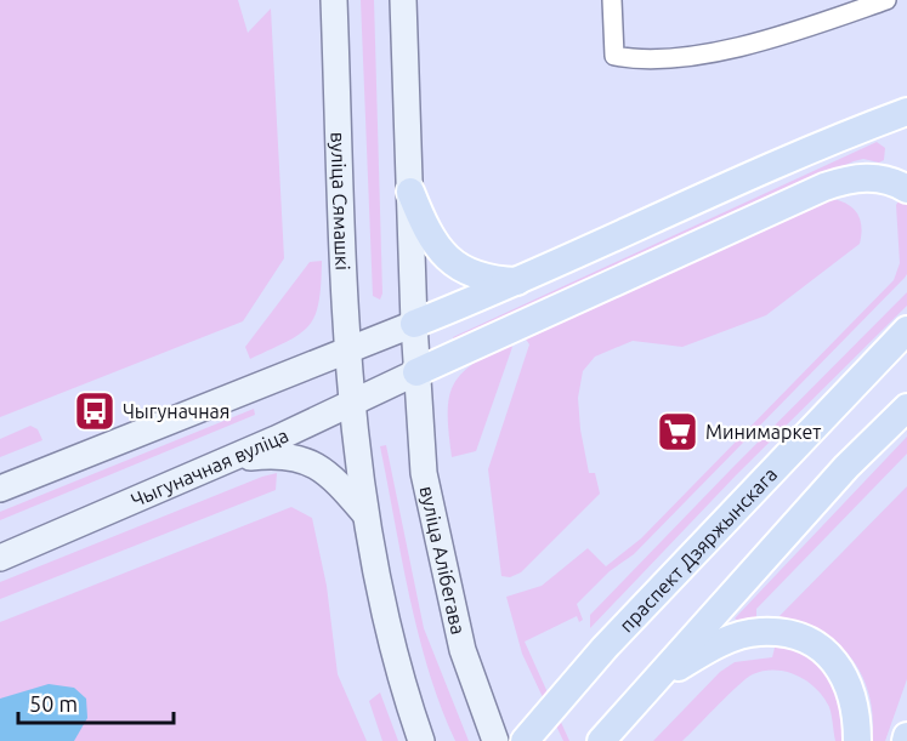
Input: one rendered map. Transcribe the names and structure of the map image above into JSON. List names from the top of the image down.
{
  "streets": {
    "main road": [
      "вуліца Сямашкі",
      "Чыгуначная вуліца",
      "праспект Дзяржынскага",
      "вуліца Алібегава"
    ]
  },
  "crossings": [
    ["вуліца Сямашкі", "Чыгуначная вуліца"],
    ["Чыгуначная вуліца", "вуліца Алібегава"]
  ],
  "places": {
    "bus stop": ["Чыгуначная"],
    "supermarket": ["Минимаркет"]
  },
  "scale_bar": "50 m"
}
